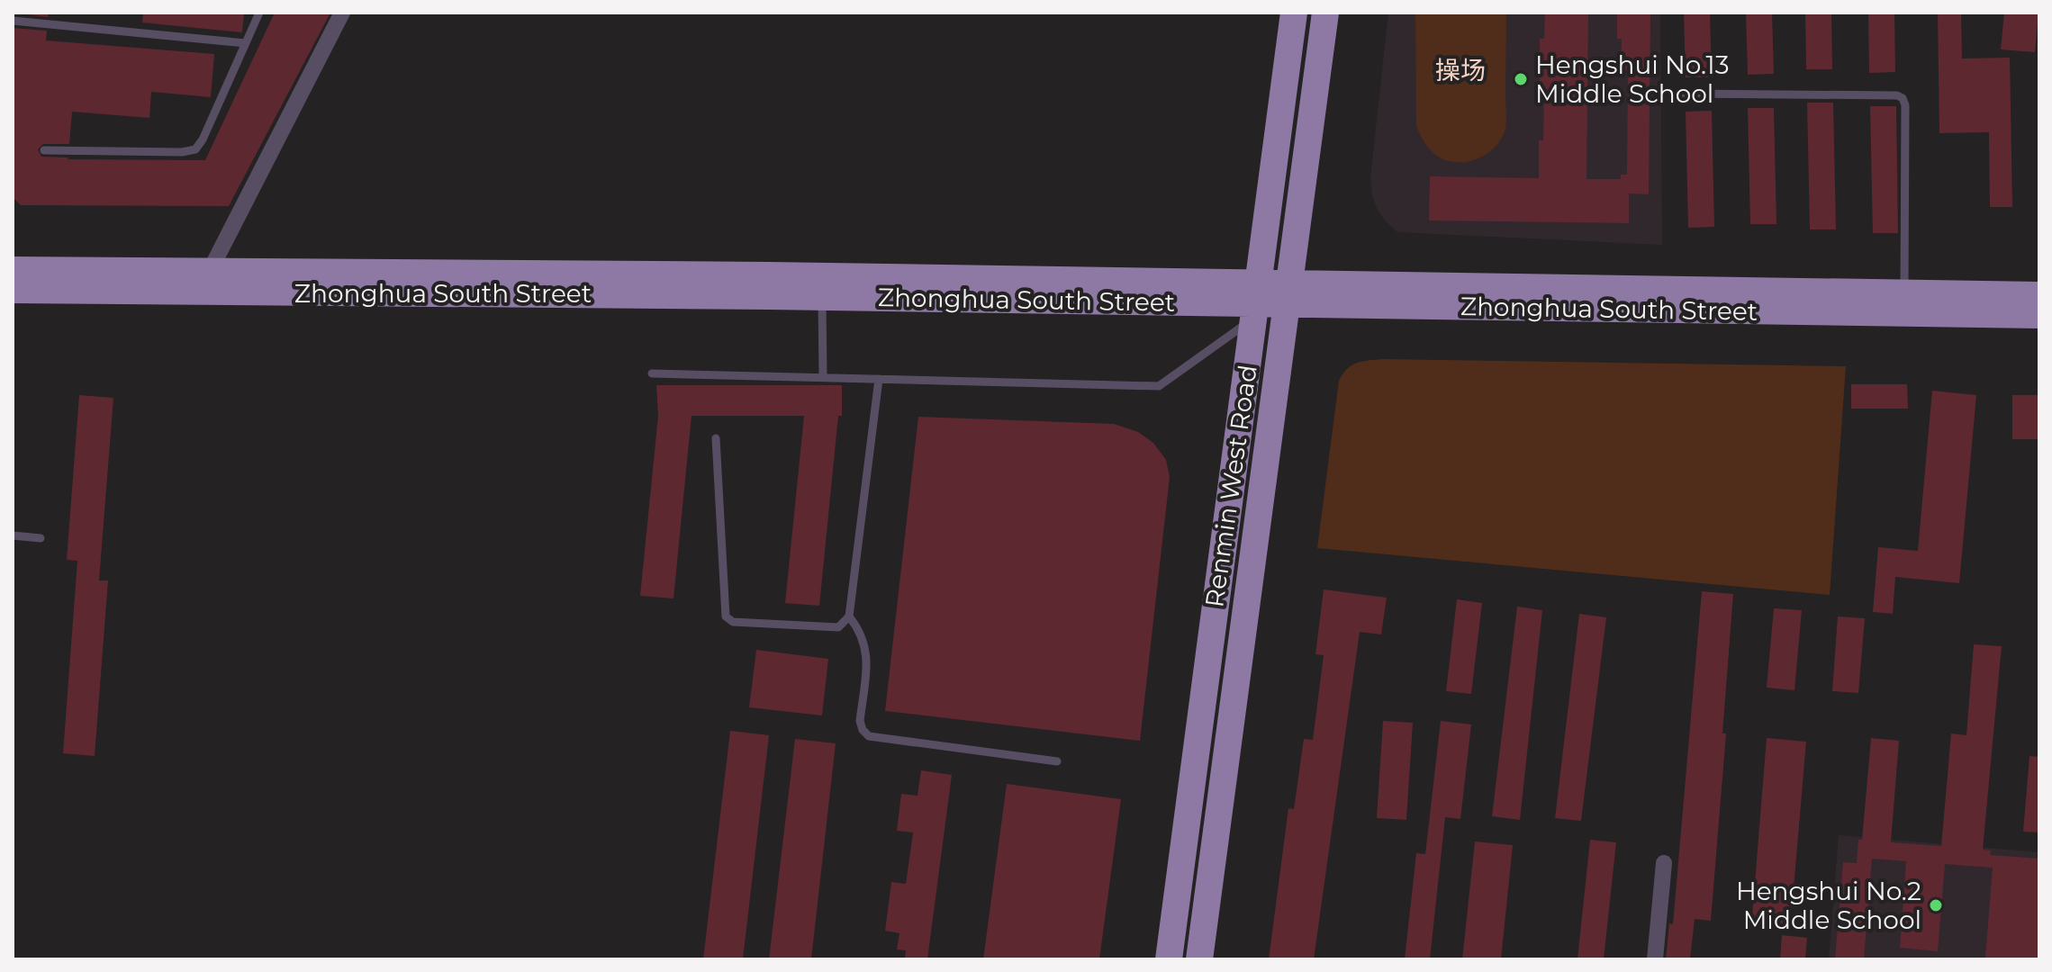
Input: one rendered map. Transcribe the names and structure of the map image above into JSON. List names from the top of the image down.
{
  "streets": {
    "main road": ["Zhonghua South Street", "Renmin West Road"]
  },
  "crossings": [
    ["Zhonghua South Street", "Renmin West Road"]
  ],
  "parks": ["操场"],
  "places": ["Hengshui No.13 Middle School", "Hengshui No.2 Middle School"]
}
